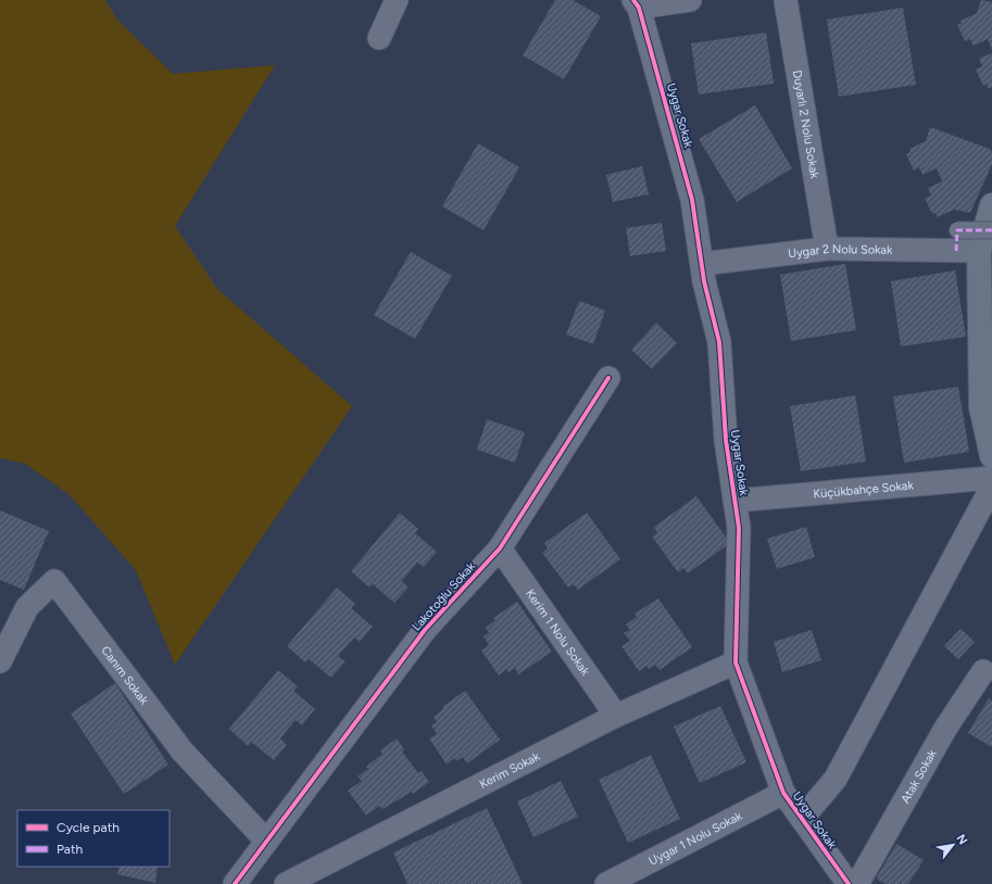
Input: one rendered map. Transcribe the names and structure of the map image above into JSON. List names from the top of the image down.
{
  "streets": {
    "street": [
      "Uygar Sokak",
      "Duyarlı 2 Nolu Sokak",
      "Uygar 2 Nolu Sokak",
      "Küçükbahçe Sokak",
      "Lakotoğlu Sokak",
      "Kerim 1 Nolu Sokak",
      "Canım Sokak",
      "Kerim Sokak",
      "Atak Sokak",
      "Uygar 1 Nolu Sokak"
    ]
  },
  "crossings": [
    ["Uygar Sokak", "Uygar 2 Nolu Sokak"],
    ["Uygar Sokak", "Küçükbahçe Sokak"],
    ["Uygar Sokak", "Kerim Sokak"],
    ["Uygar Sokak", "Uygar 1 Nolu Sokak"],
    ["Duyarlı 2 Nolu Sokak", "Uygar 2 Nolu Sokak"],
    ["Lakotoğlu Sokak", "Kerim 1 Nolu Sokak"],
    ["Lakotoğlu Sokak", "Canım Sokak"],
    ["Kerim 1 Nolu Sokak", "Kerim Sokak"]
  ],
  "legend": ["Cycle path", "Path"],
  "north": "top right"
}
